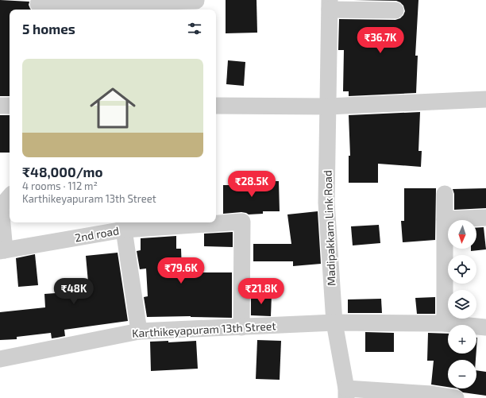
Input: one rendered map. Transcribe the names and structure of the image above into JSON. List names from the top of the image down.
{
  "streets": {
    "street": ["Madipakkam Link Road", "2nd road", "Karthikeyapuram 13th Street"]
  },
  "crossings": [
    ["Madipakkam Link Road", "Karthikeyapuram 13th Street"],
    ["2nd road", "Karthikeyapuram 13th Street"]
  ],
  "north": "bottom",
  "page": {
    "heading": "5 homes",
    "price": [
      "₹36.7K",
      "₹28.5K",
      "₹79.6K",
      "₹48K",
      "₹21.8K"
    ],
    "list": [
      {
        "name": "₹48,000/mo",
        "note": "4 rooms · 112 m² · Karthikeyapuram 13th Street"
      }
    ],
    "map_buttons": ["+", "−"]
  }
}
